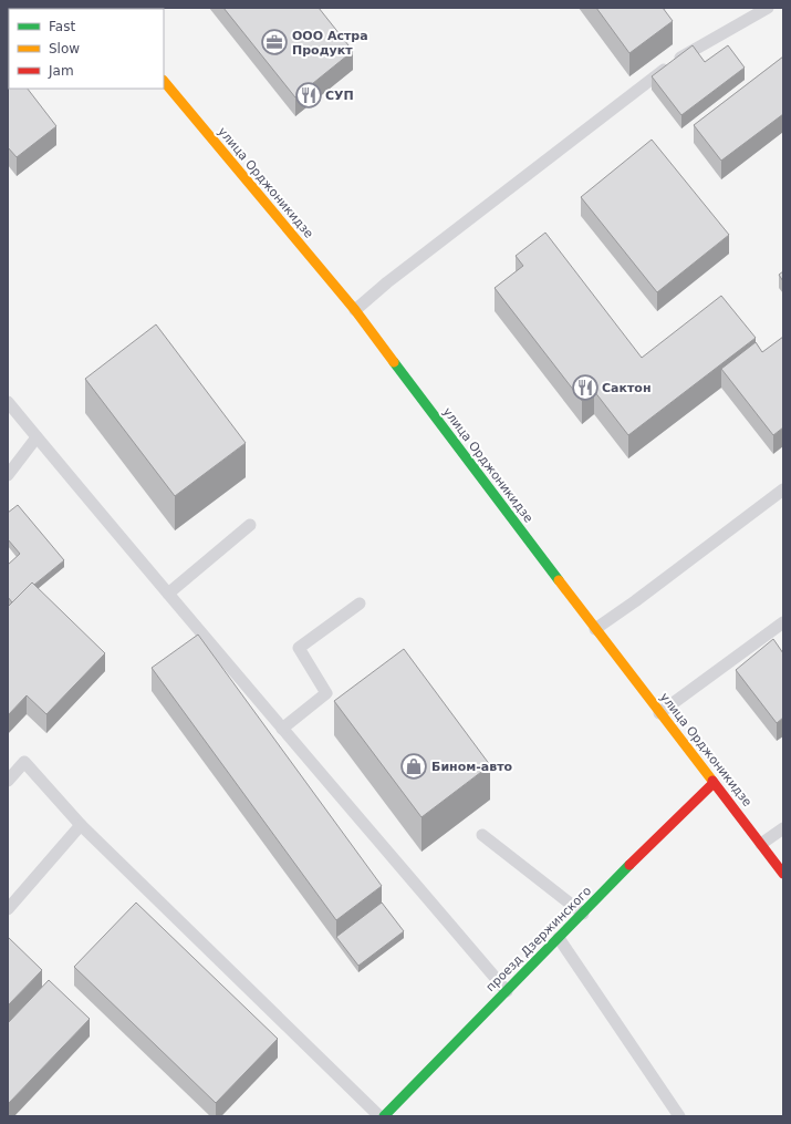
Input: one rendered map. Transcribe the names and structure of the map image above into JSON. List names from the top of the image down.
{
  "streets": {
    "main road": ["улица Орджоникидзе", "проезд Дзержинского"]
  },
  "crossings": [
    ["улица Орджоникидзе", "проезд Дзержинского"]
  ],
  "places": {
    "office": ["ООО Астра Продукт"],
    "restaurant": ["СУП", "Сактон"],
    "shop": ["Бином-авто"]
  },
  "legend": ["Fast", "Slow", "Jam"]
}
